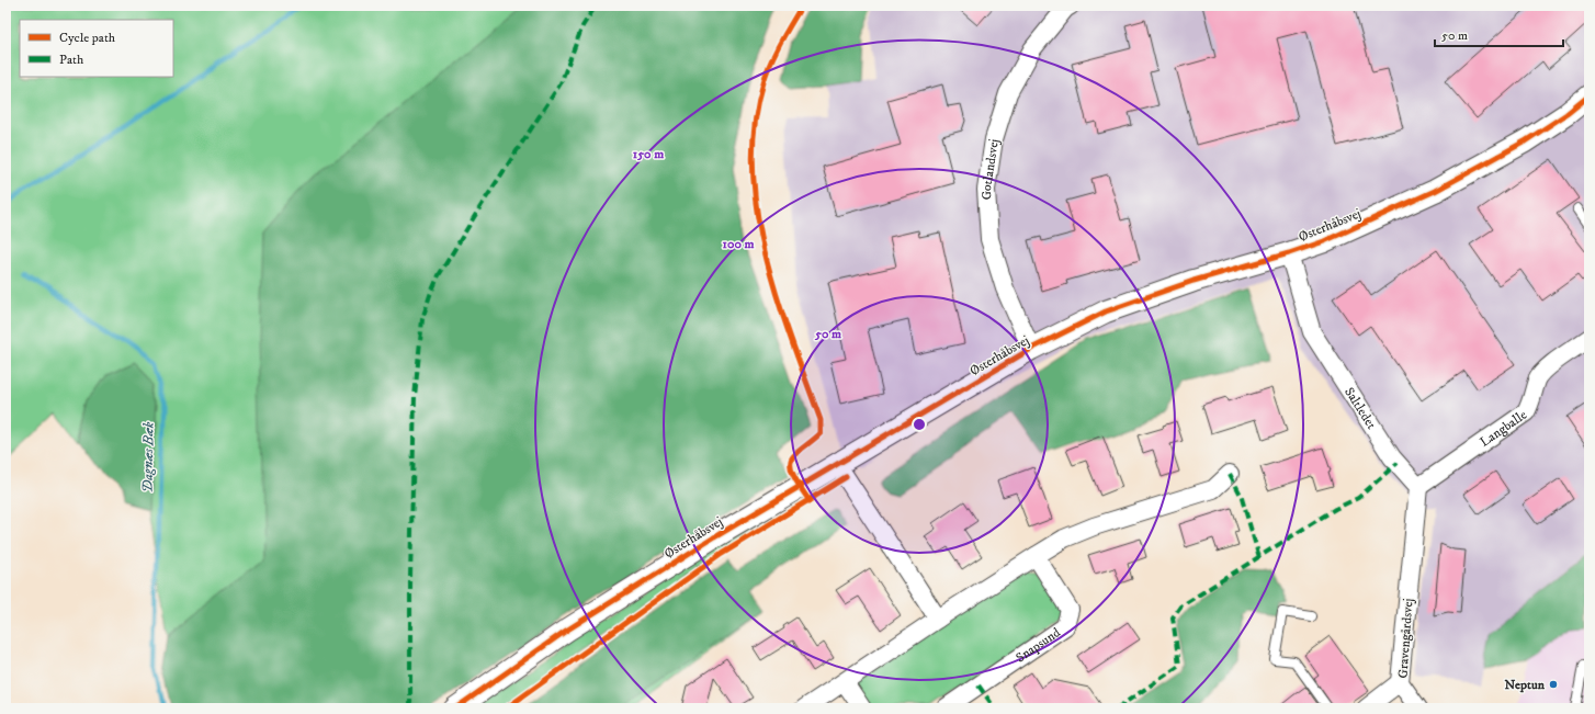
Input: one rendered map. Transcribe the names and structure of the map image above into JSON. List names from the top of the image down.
{
  "streets": {
    "street": [
      "Gotlandsvej",
      "Østerhåbsvej",
      "Saltledet",
      "Langballe",
      "Gravengårdsvej",
      "Snapsund"
    ]
  },
  "crossings": [
    ["Gotlandsvej", "Østerhåbsvej"],
    ["Østerhåbsvej", "Saltledet"],
    ["Saltledet", "Langballe"],
    ["Saltledet", "Gravengårdsvej"],
    ["Langballe", "Gravengårdsvej"]
  ],
  "water": ["Dagnæs Bæk"],
  "places": ["Neptun"],
  "legend": ["Cycle path", "Path"],
  "scale_bar": "50 m",
  "rings": ["150 m", "100 m", "50 m"]
}
